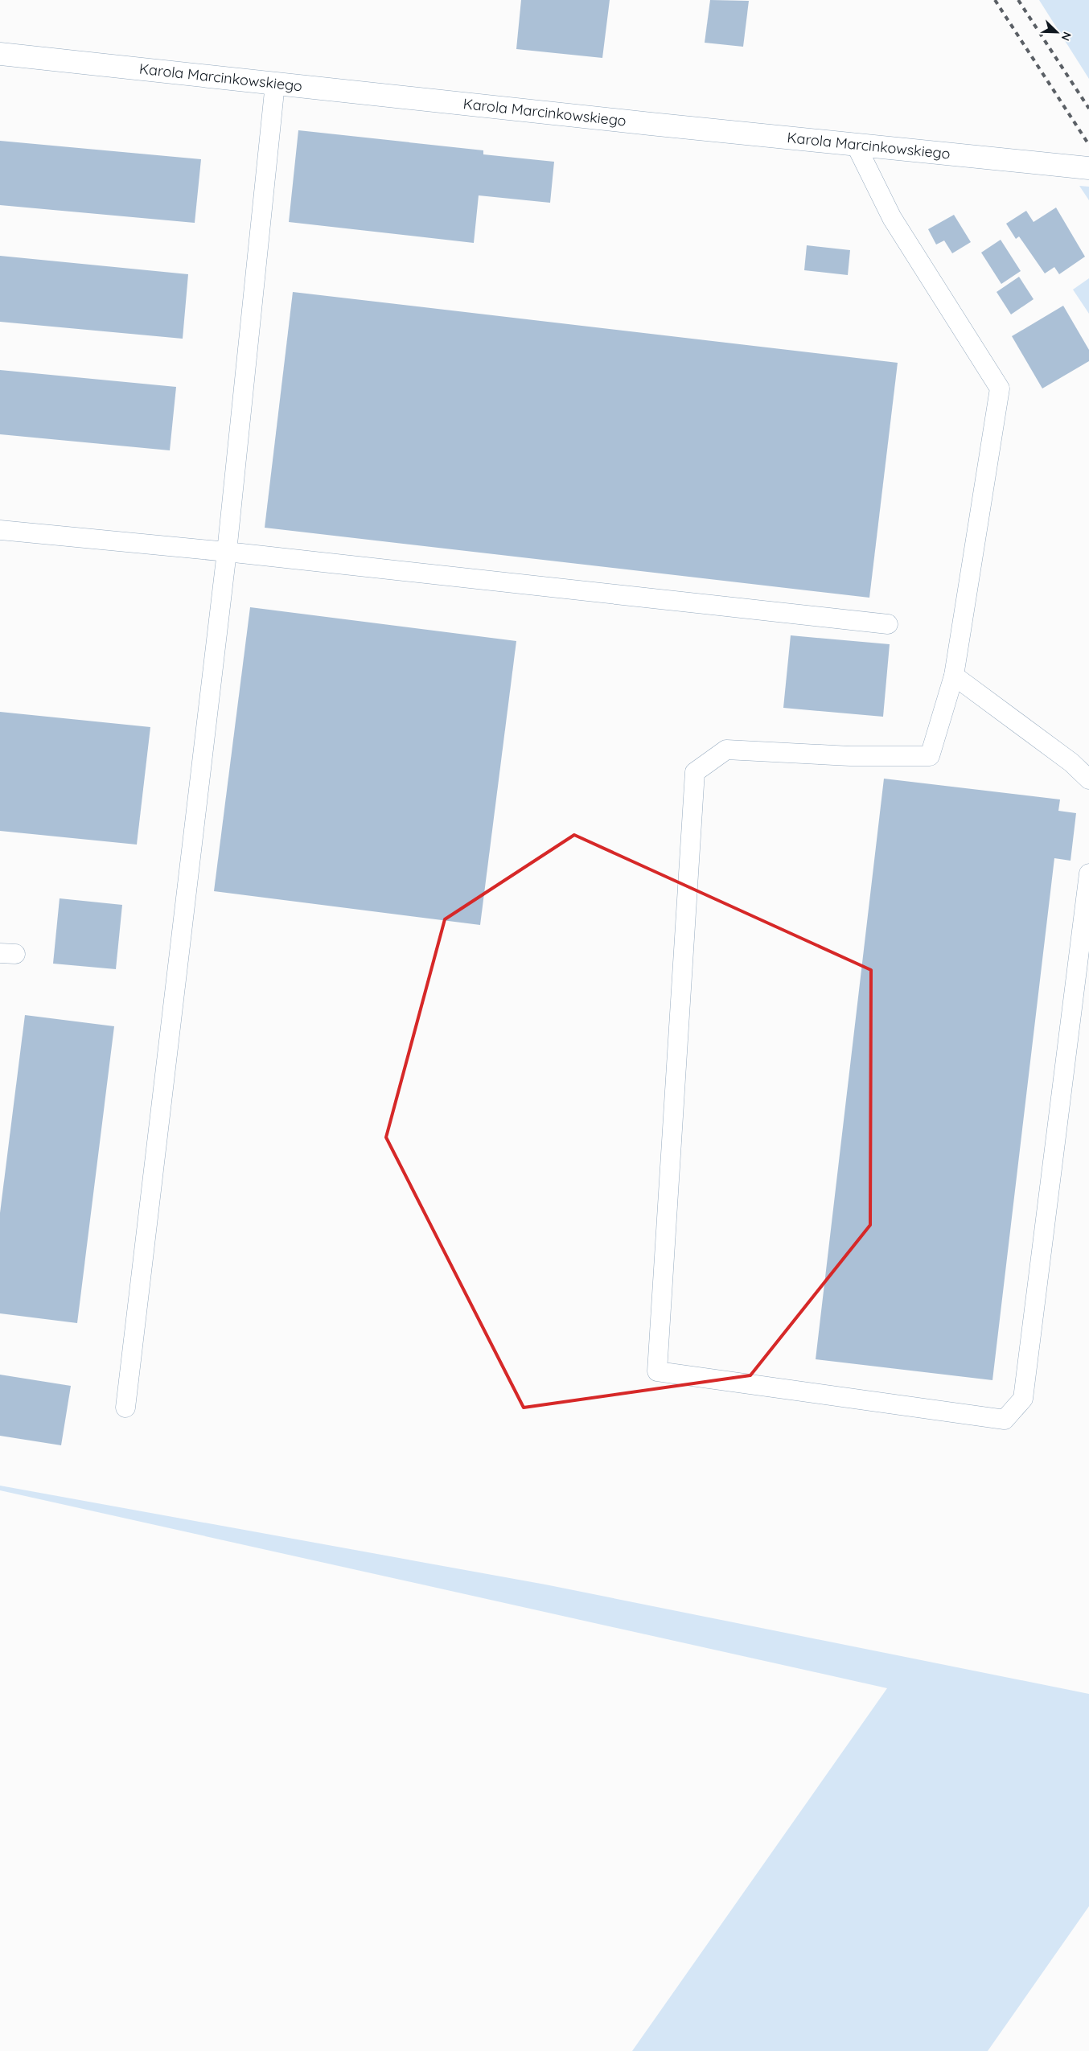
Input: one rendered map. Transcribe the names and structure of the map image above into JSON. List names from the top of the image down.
{
  "streets": {
    "street": ["Karola Marcinkowskiego"]
  },
  "north": "bottom right"
}
